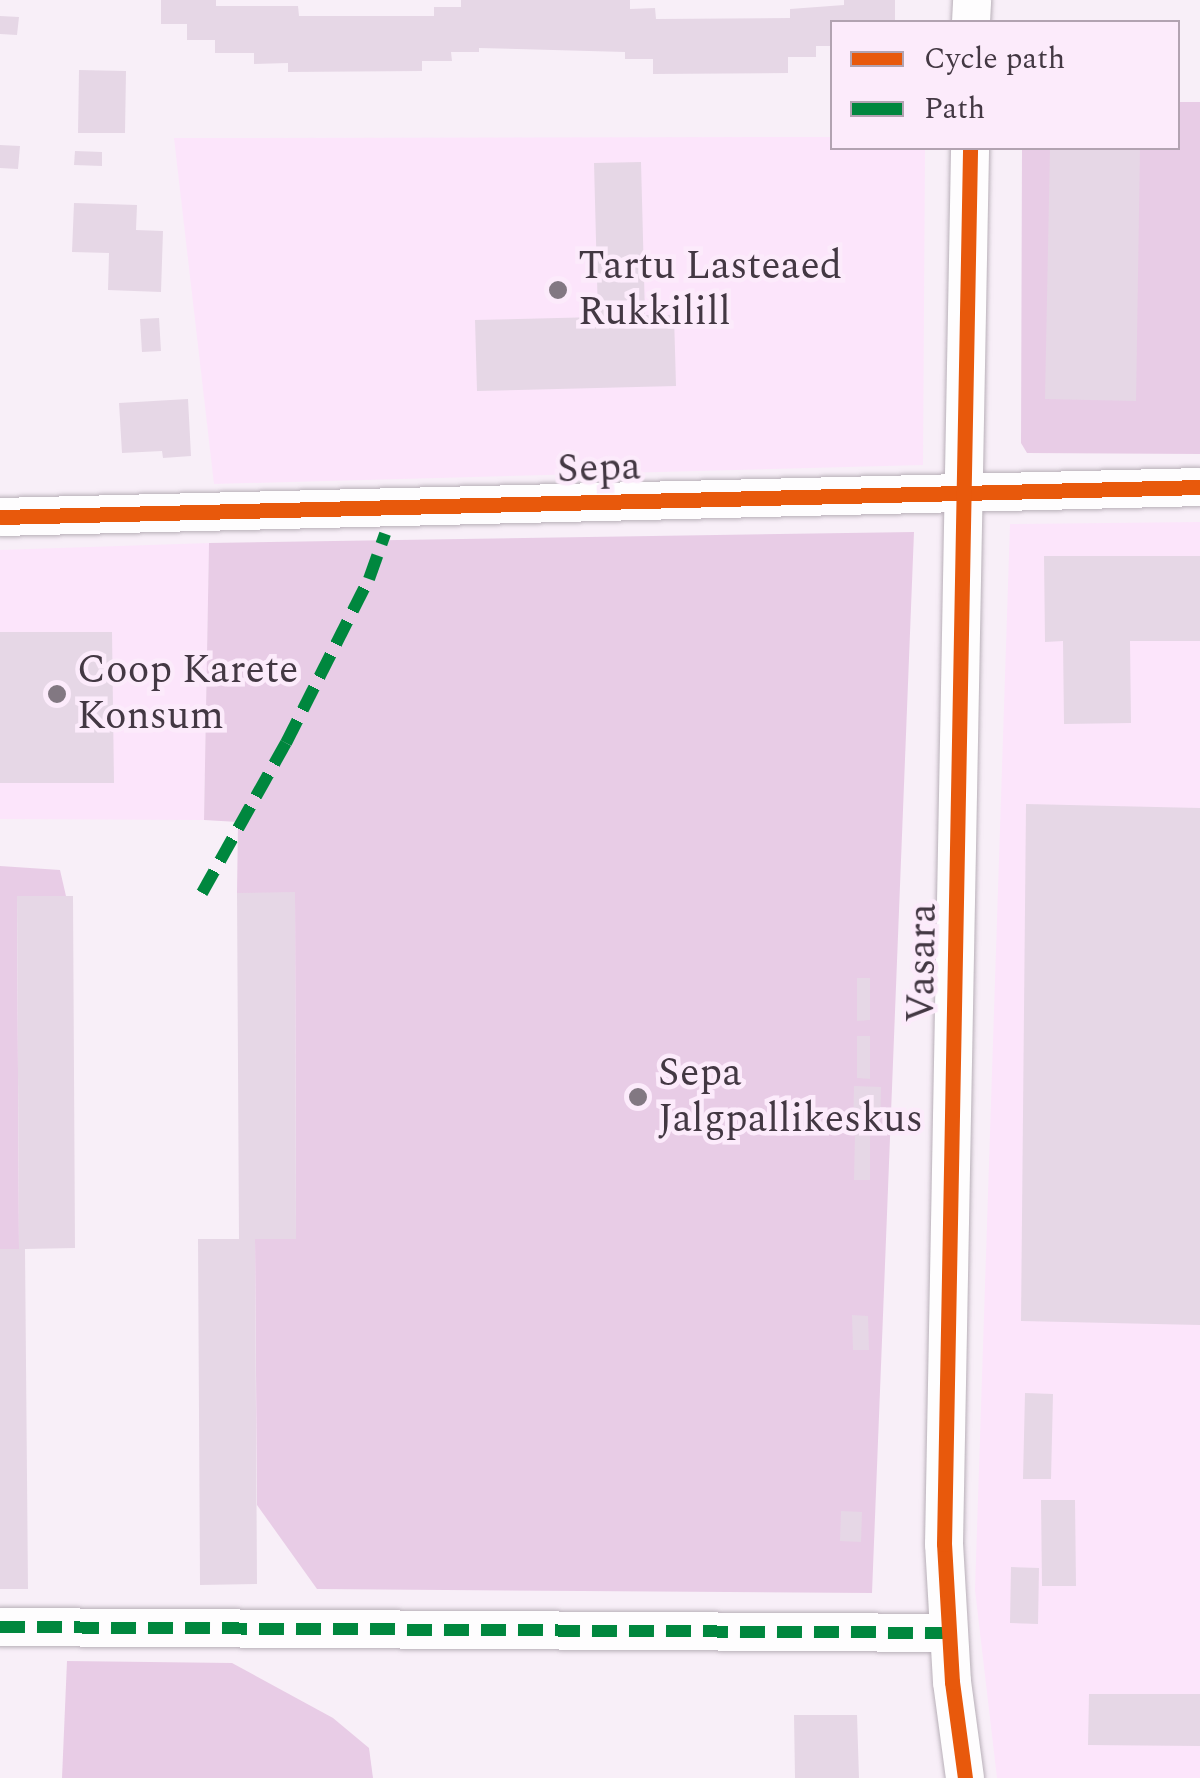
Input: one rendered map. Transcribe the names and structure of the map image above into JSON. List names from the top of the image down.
{
  "streets": {
    "street": ["Sepa", "Vasara"]
  },
  "crossings": [
    ["Sepa", "Vasara"]
  ],
  "places": ["Tartu Lasteaed Rukkilill", "Coop Karete Konsum", "Sepa Jalgpallikeskus"],
  "legend": ["Cycle path", "Path"]
}
